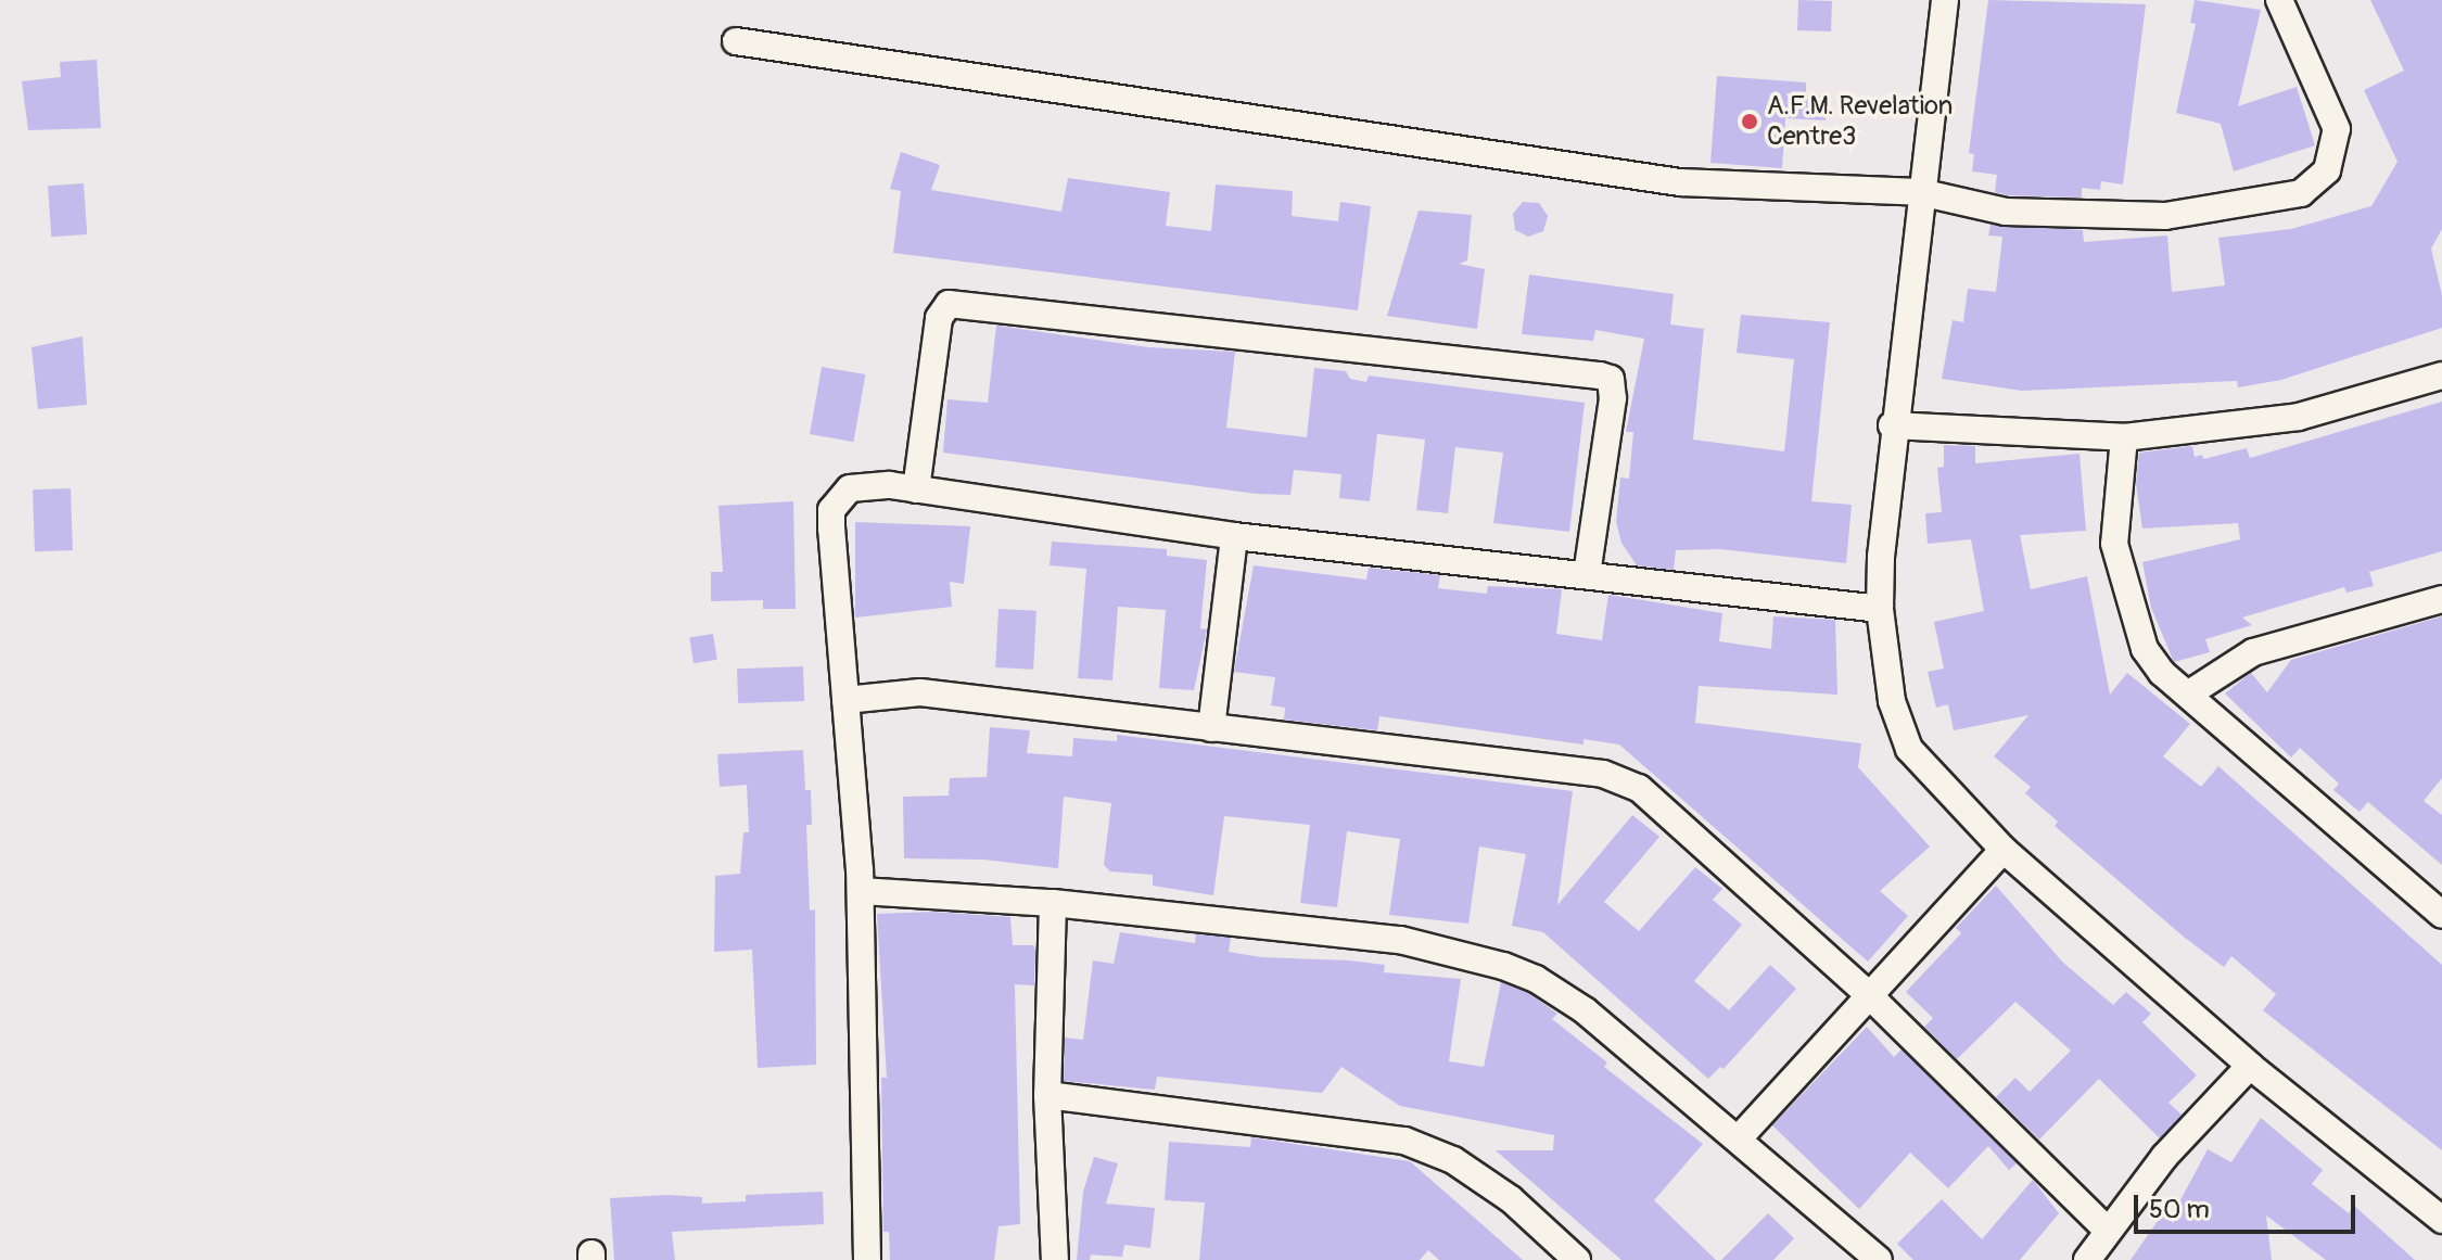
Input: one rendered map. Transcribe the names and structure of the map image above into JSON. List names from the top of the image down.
{
  "places": ["A.F.M. Revelation Centre3"],
  "scale_bar": "50 m"
}
